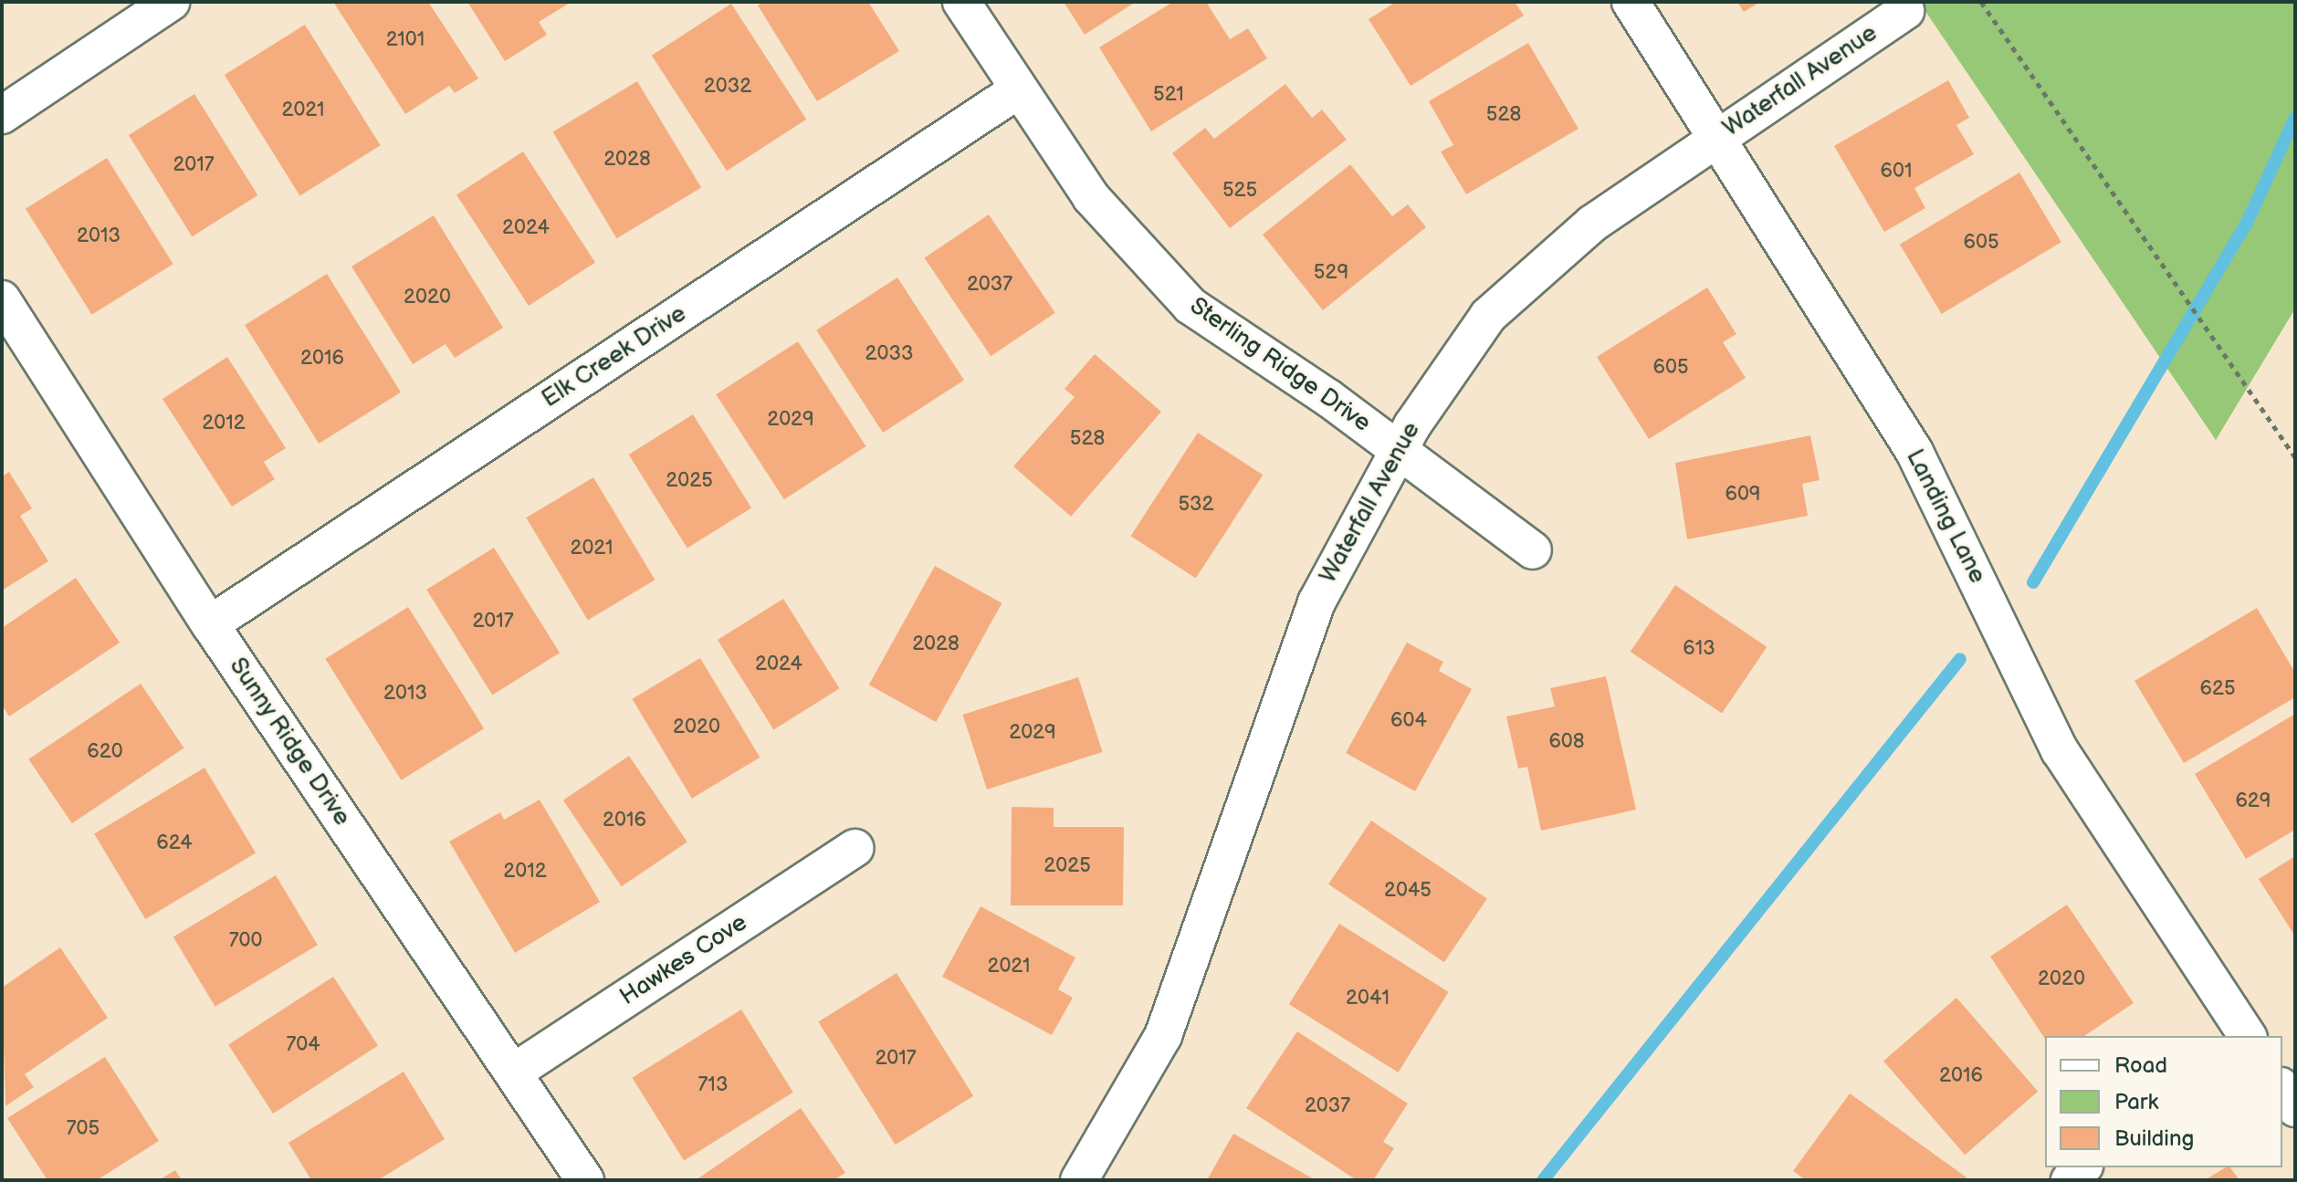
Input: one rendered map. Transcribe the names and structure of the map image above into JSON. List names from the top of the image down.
{
  "streets": {
    "street": [
      "Waterfall Avenue",
      "Elk Creek Drive",
      "Sterling Ridge Drive",
      "Landing Lane",
      "Sunny Ridge Drive",
      "Hawkes Cove"
    ]
  },
  "crossings": [
    ["Waterfall Avenue", "Sterling Ridge Drive"],
    ["Waterfall Avenue", "Landing Lane"],
    ["Elk Creek Drive", "Sterling Ridge Drive"],
    ["Elk Creek Drive", "Sunny Ridge Drive"],
    ["Sunny Ridge Drive", "Hawkes Cove"]
  ],
  "house_numbers": [
    "2101",
    "2032",
    "521",
    "2021",
    "528",
    "2028",
    "2017",
    "601",
    "525",
    "2024",
    "2013",
    "605",
    "529",
    "2037",
    "2020",
    "2033",
    "2016",
    "605",
    "2029",
    "2012",
    "528",
    "2025",
    "609",
    "532",
    "2021",
    "2017",
    "2028",
    "613",
    "2024",
    "625",
    "2013",
    "604",
    "2020",
    "2029",
    "608",
    "620",
    "629",
    "2016",
    "624",
    "2025",
    "2012",
    "2045",
    "700",
    "2021",
    "2020",
    "2041",
    "704",
    "2017",
    "2016",
    "713",
    "2037",
    "705"
  ],
  "legend": ["Road", "Park", "Building"]
}
